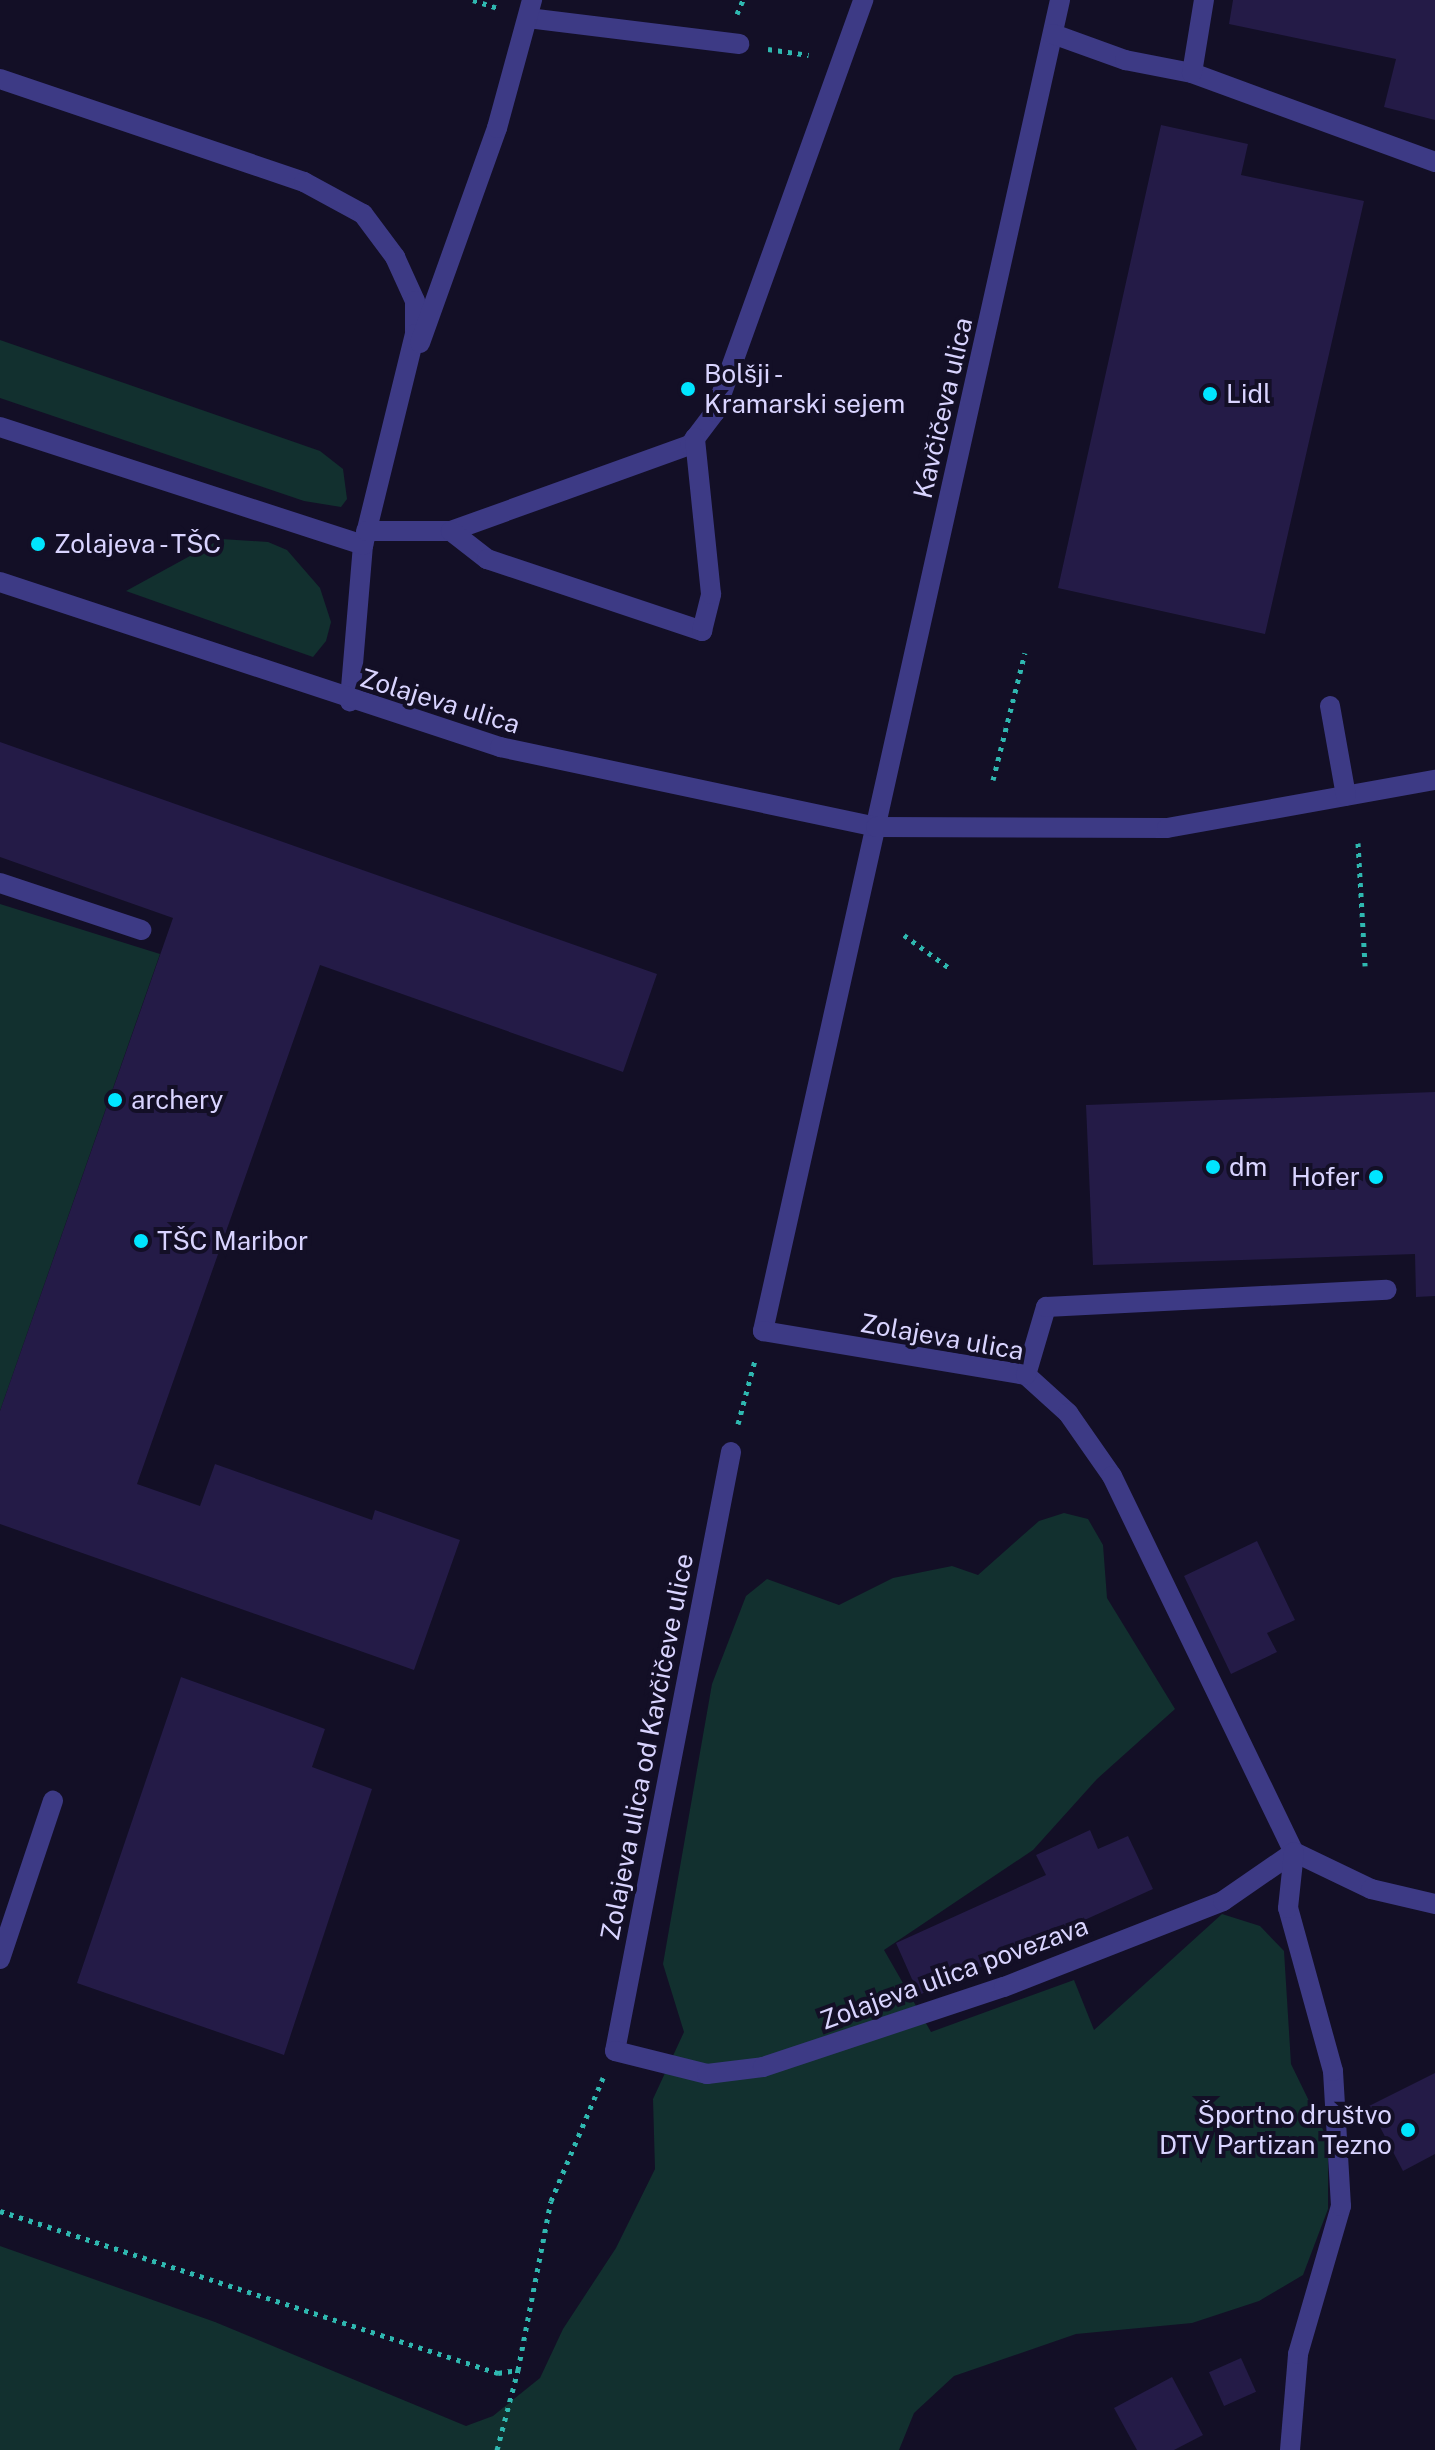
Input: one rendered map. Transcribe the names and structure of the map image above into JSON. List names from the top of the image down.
{
  "streets": {
    "street": [
      "Kavčičeva ulica",
      "Zolajeva ulica",
      "Zolajeva ulica od Kavčičeve ulice",
      "Zolajeva ulica povezava"
    ]
  },
  "crossings": [
    ["Kavčičeva ulica", "Zolajeva ulica"],
    ["Zolajeva ulica", "Zolajeva ulica povezava"],
    ["Zolajeva ulica od Kavčičeve ulice", "Zolajeva ulica povezava"]
  ],
  "places": [
    "Bolšji - Kramarski sejem",
    "Lidl",
    "Zolajeva - TŠC",
    "archery",
    "dm",
    "Hofer",
    "TŠC Maribor",
    "Športno društvo DTV Partizan Tezno"
  ]
}
